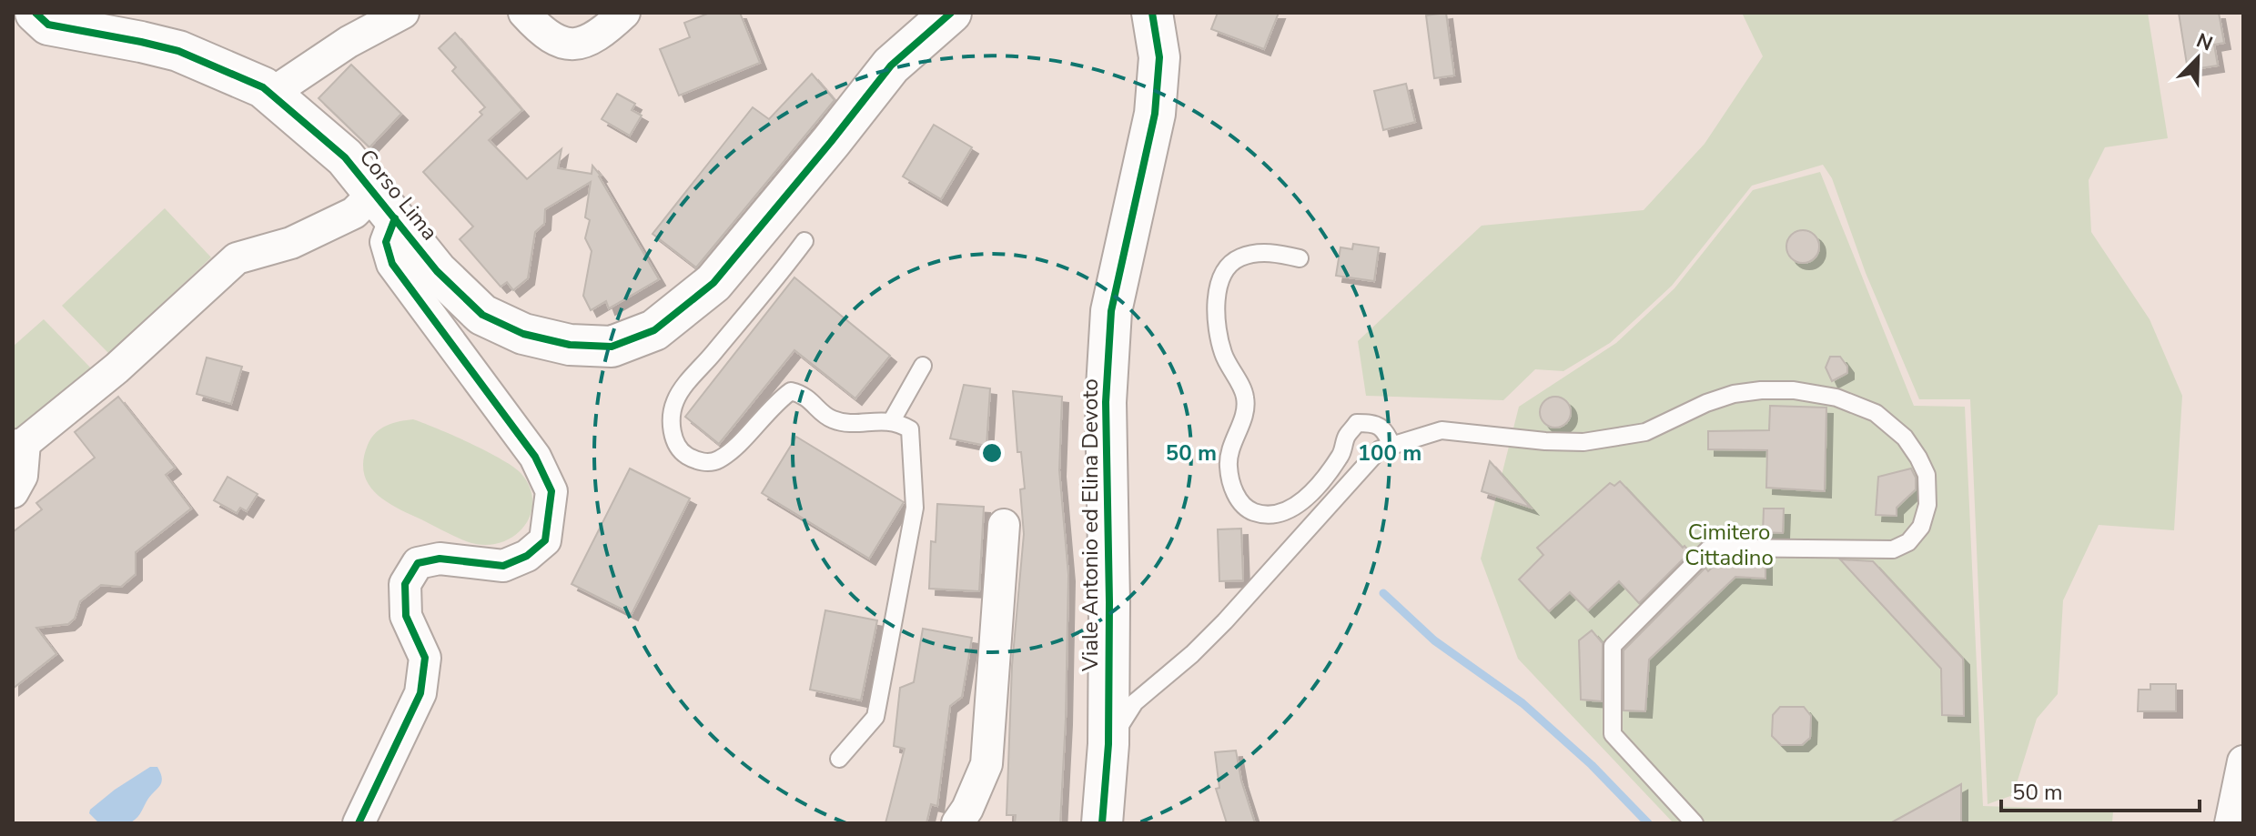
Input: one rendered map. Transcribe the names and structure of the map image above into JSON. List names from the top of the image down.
{
  "streets": {
    "street": ["Corso Lima", "Viale Antonio ed Elina Devoto"]
  },
  "parks": ["Cimitero Cittadino"],
  "scale_bar": "50 m",
  "north": "top right",
  "rings": ["50 m", "100 m"]
}
